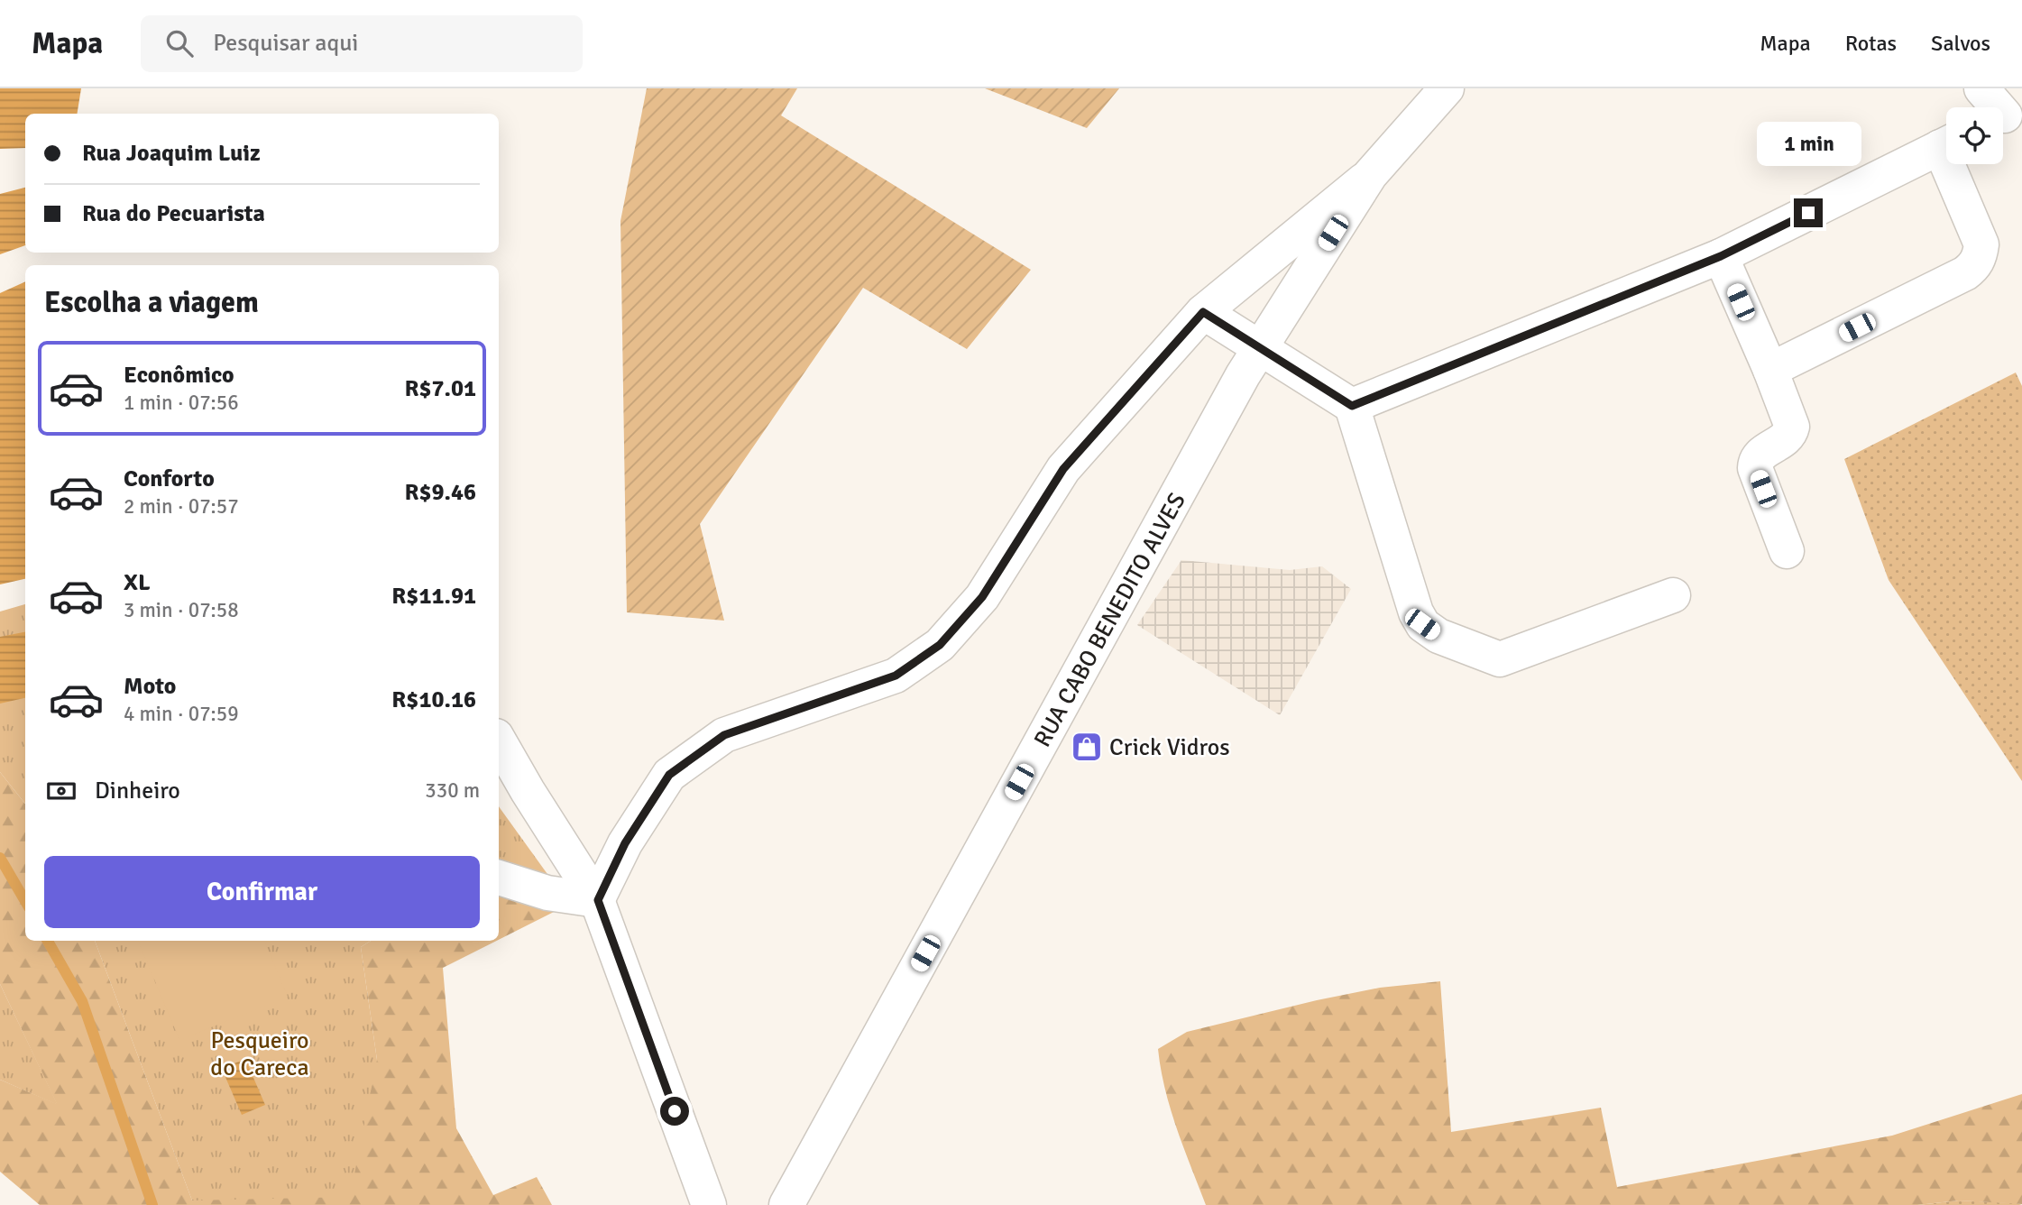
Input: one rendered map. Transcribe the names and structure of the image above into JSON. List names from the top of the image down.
{
  "streets": {
    "street": ["RUA CABO BENEDITO ALVES"]
  },
  "parks": ["Pesqueiro do Careca"],
  "places": {
    "shop": ["Crick Vidros"]
  },
  "page": {
    "header": "Mapa",
    "search": "Pesquisar aqui",
    "nav": ["Mapa", "Rotas", "Salvos"],
    "banner": ["Rua Joaquim Luiz", "Rua do Pecuarista"],
    "bubble": "1 min",
    "heading": "Escolha a viagem",
    "list": [
      {
        "name": "Econômico",
        "note": "1 min · 07:56",
        "value": "R$7.01"
      },
      {
        "name": "Conforto",
        "note": "2 min · 07:57",
        "value": "R$9.46"
      },
      {
        "name": "XL",
        "note": "3 min · 07:58",
        "value": "R$11.91"
      },
      {
        "name": "Moto",
        "note": "4 min · 07:59",
        "value": "R$10.16"
      }
    ],
    "pay": ["Dinheiro", "330 m"],
    "buttons": "Confirmar"
  }
}
